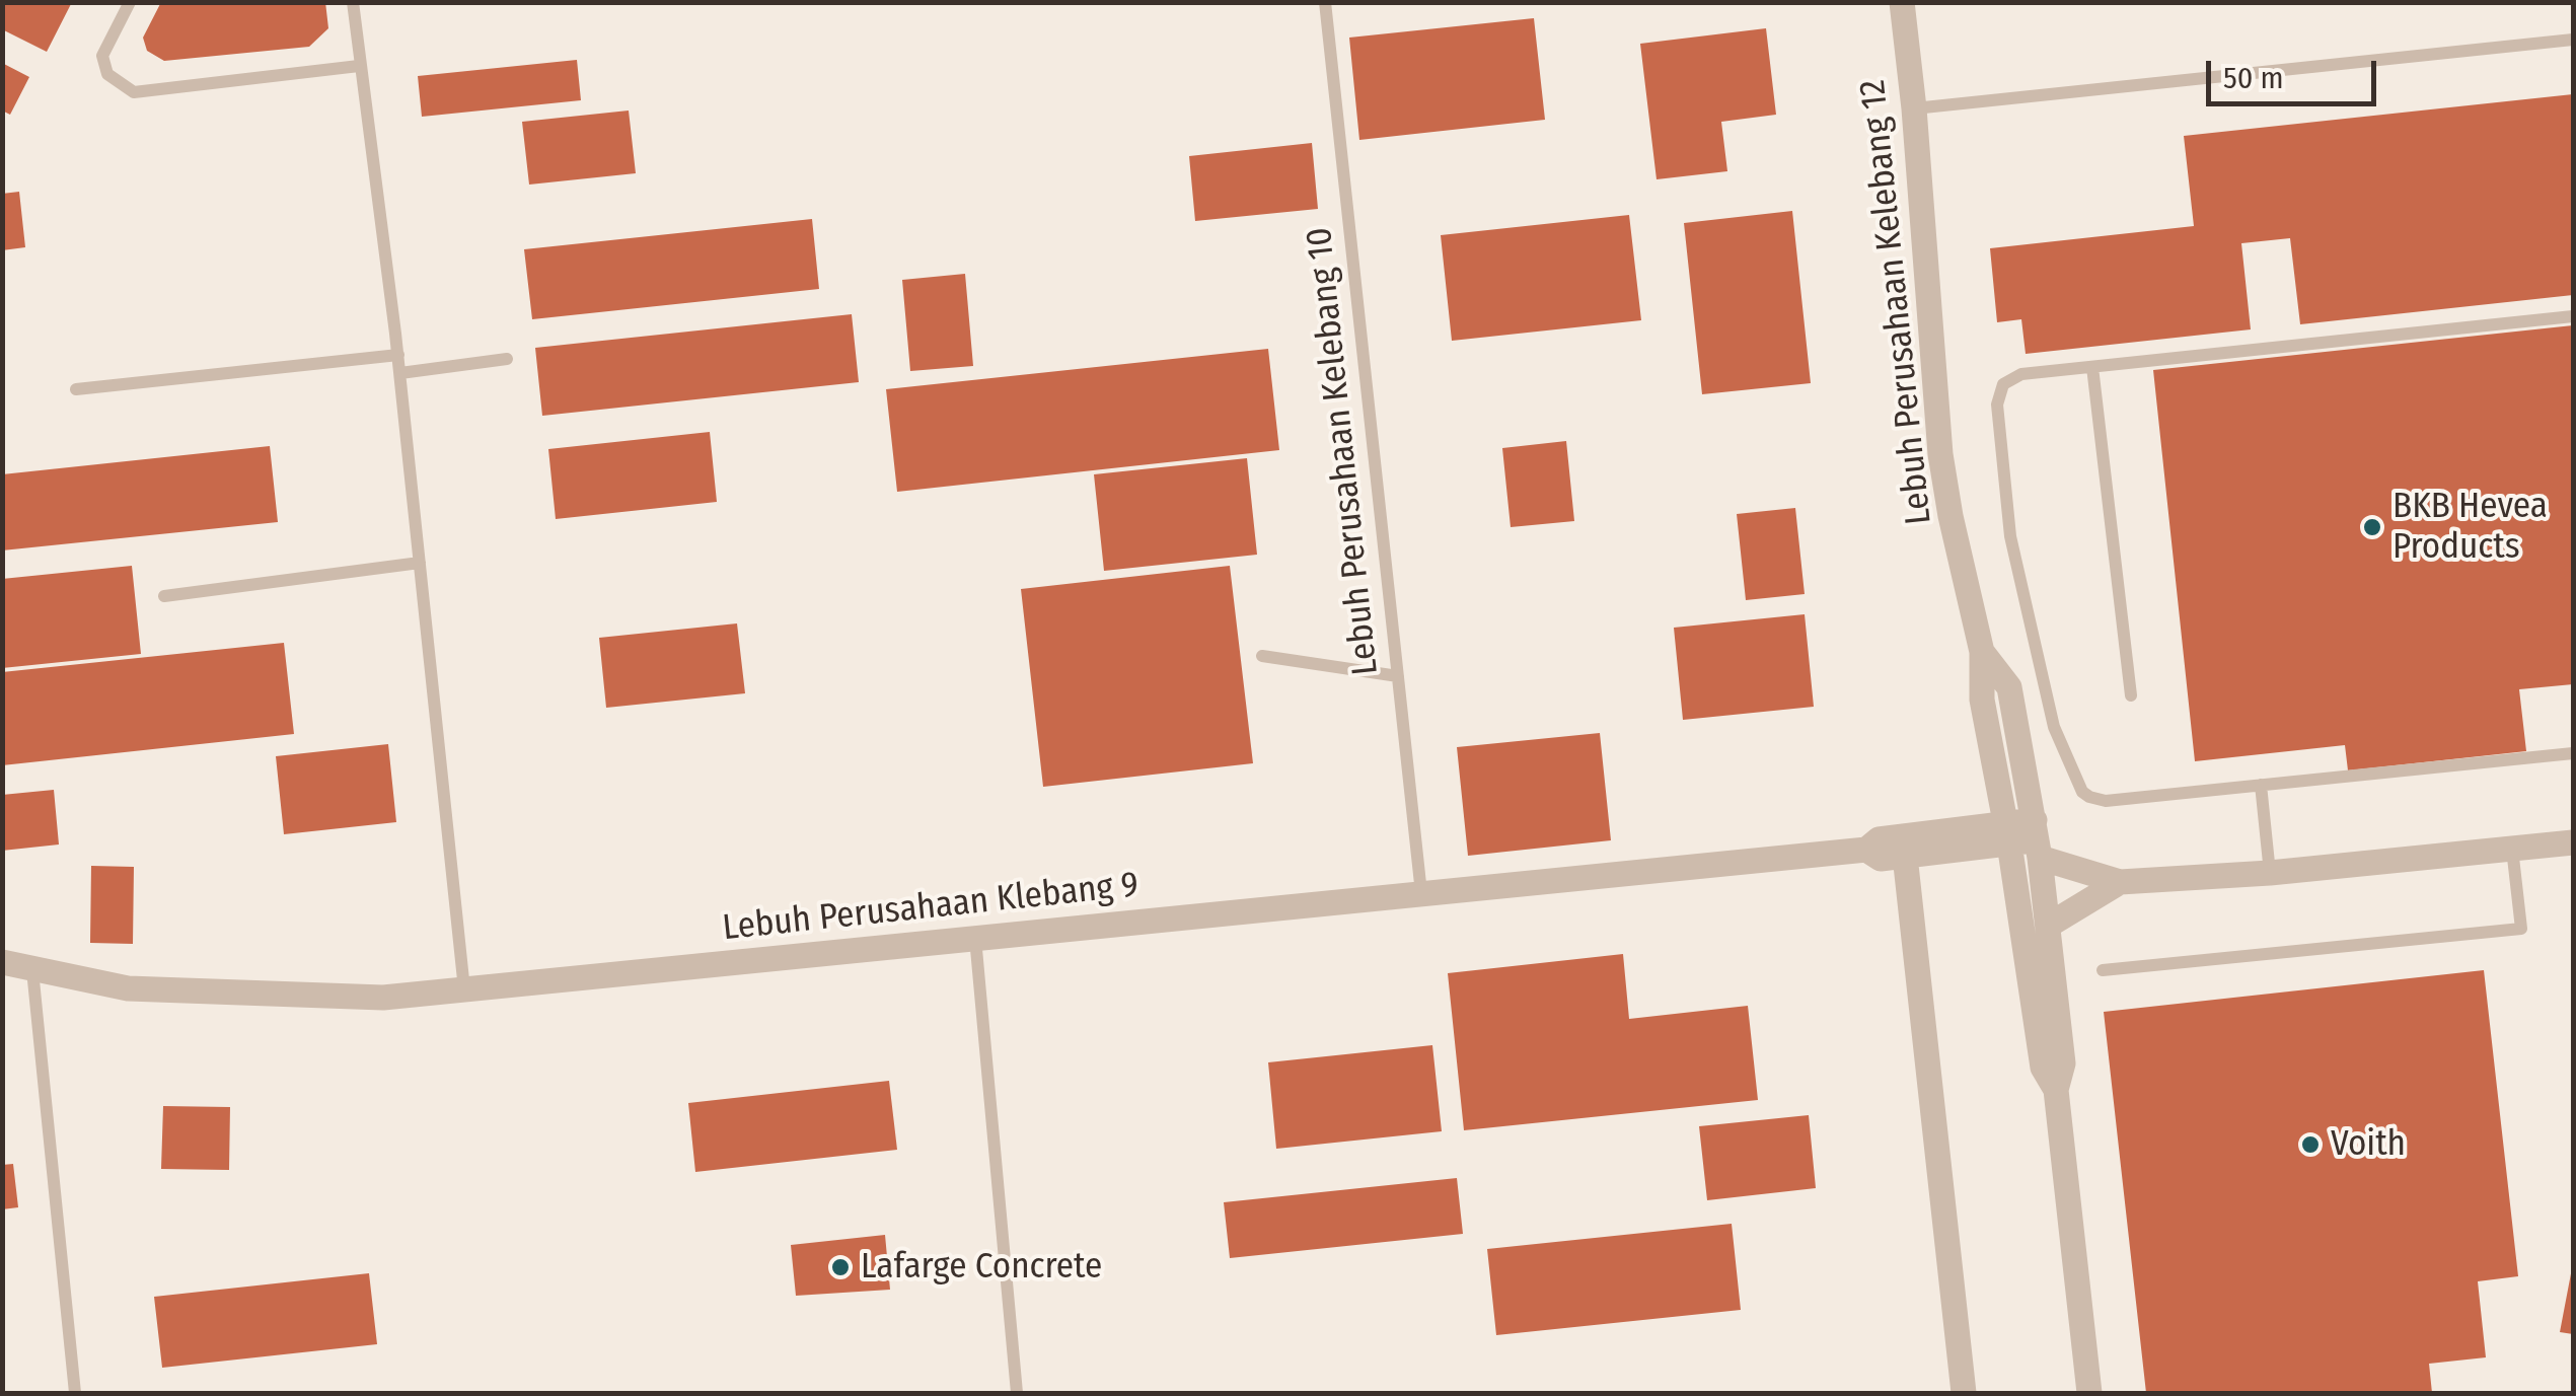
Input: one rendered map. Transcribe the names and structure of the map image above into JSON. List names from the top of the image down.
{
  "streets": {
    "street": ["Lebuh Perusahaan Kelebang 12", "Lebuh Perusahaan Klebang 9"],
    "lane": ["Lebuh Perusahaan Kelebang 10"]
  },
  "crossings": [
    ["Lebuh Perusahaan Kelebang 12", "Lebuh Perusahaan Klebang 9"],
    ["Lebuh Perusahaan Kelebang 10", "Lebuh Perusahaan Klebang 9"]
  ],
  "places": ["BKB Hevea Products", "Voith", "Lafarge Concrete"],
  "scale_bar": "50 m"
}
